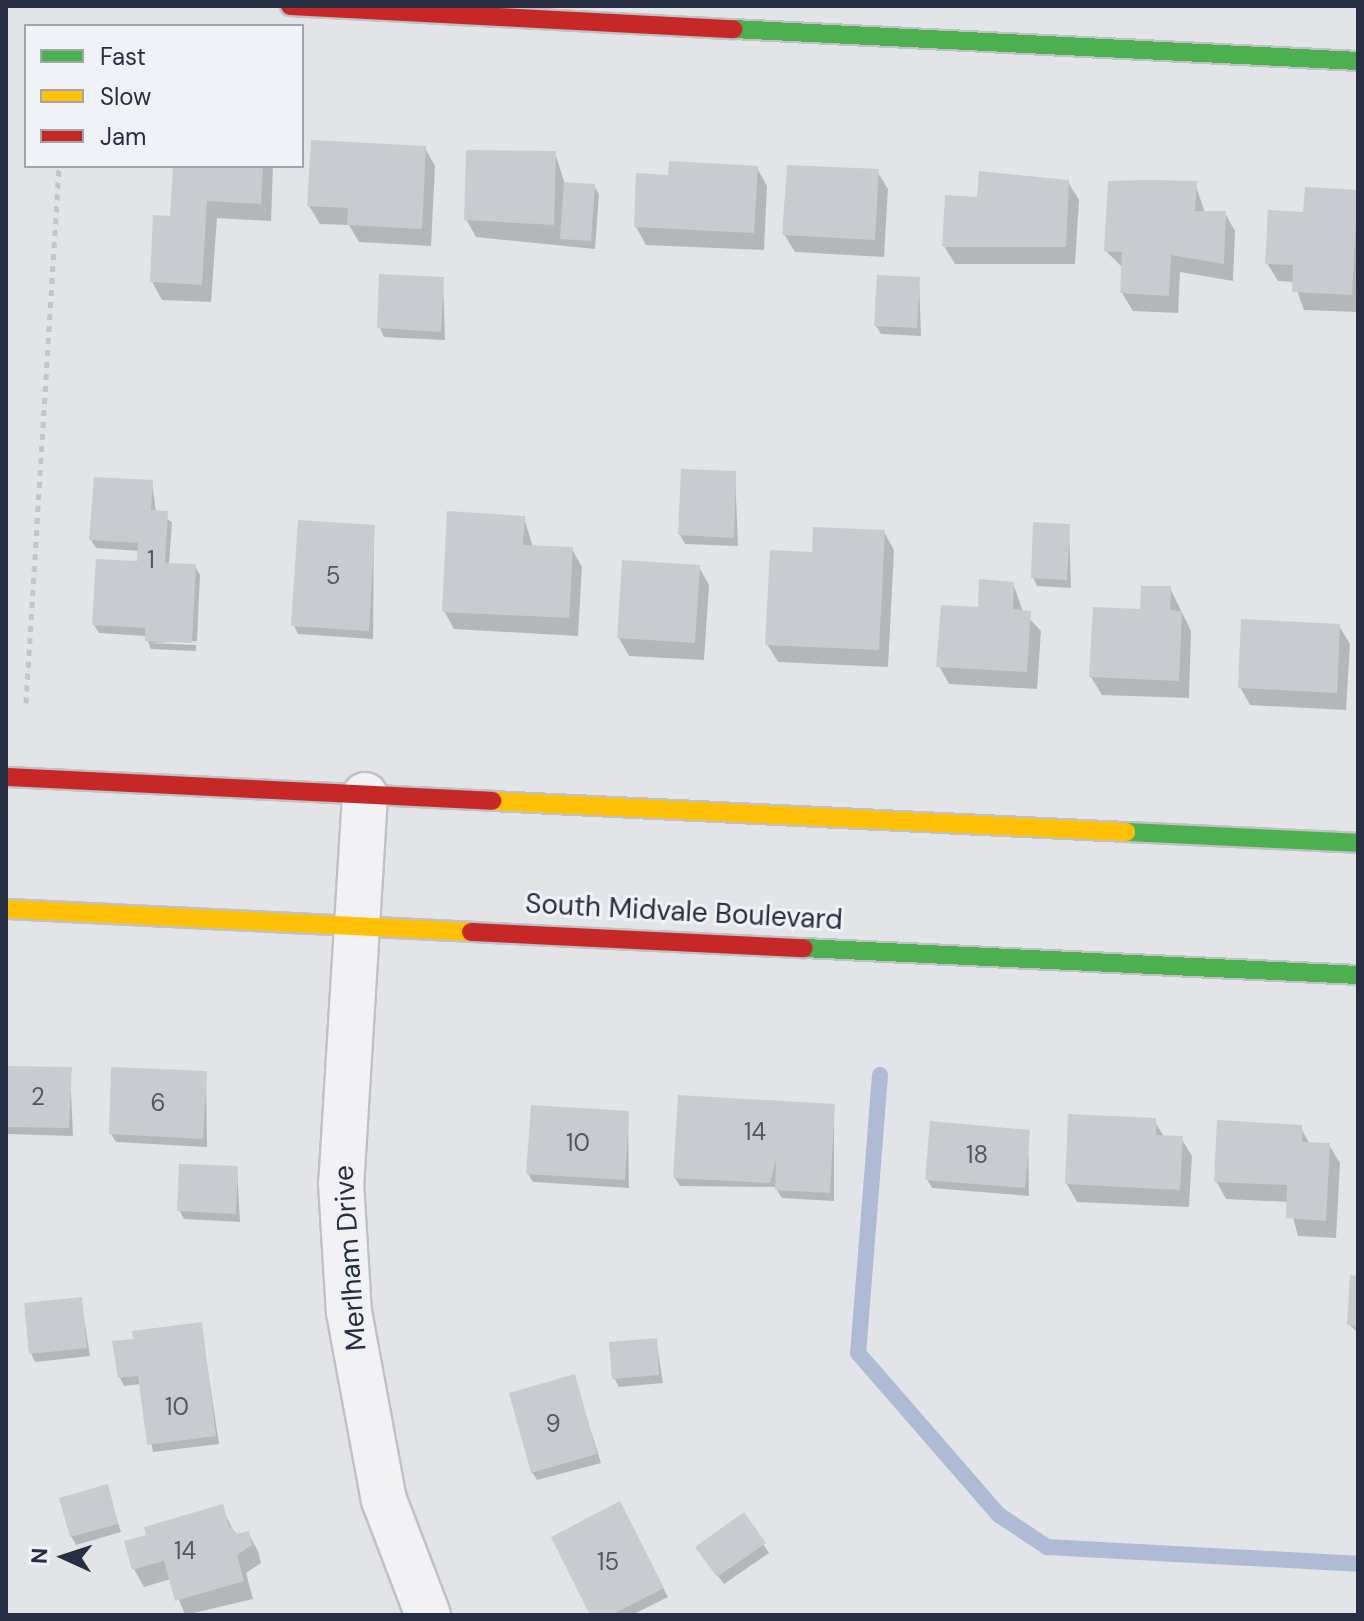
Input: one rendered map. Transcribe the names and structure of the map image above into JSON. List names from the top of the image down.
{
  "streets": {
    "main road": ["South Midvale Boulevard"],
    "street": ["Merlham Drive"]
  },
  "crossings": [
    ["South Midvale Boulevard", "Merlham Drive"]
  ],
  "house_numbers": [
    "1",
    "5",
    "2",
    "6",
    "14",
    "10",
    "18",
    "10",
    "9",
    "14",
    "15"
  ],
  "legend": ["Fast", "Slow", "Jam"],
  "north": "left"
}
